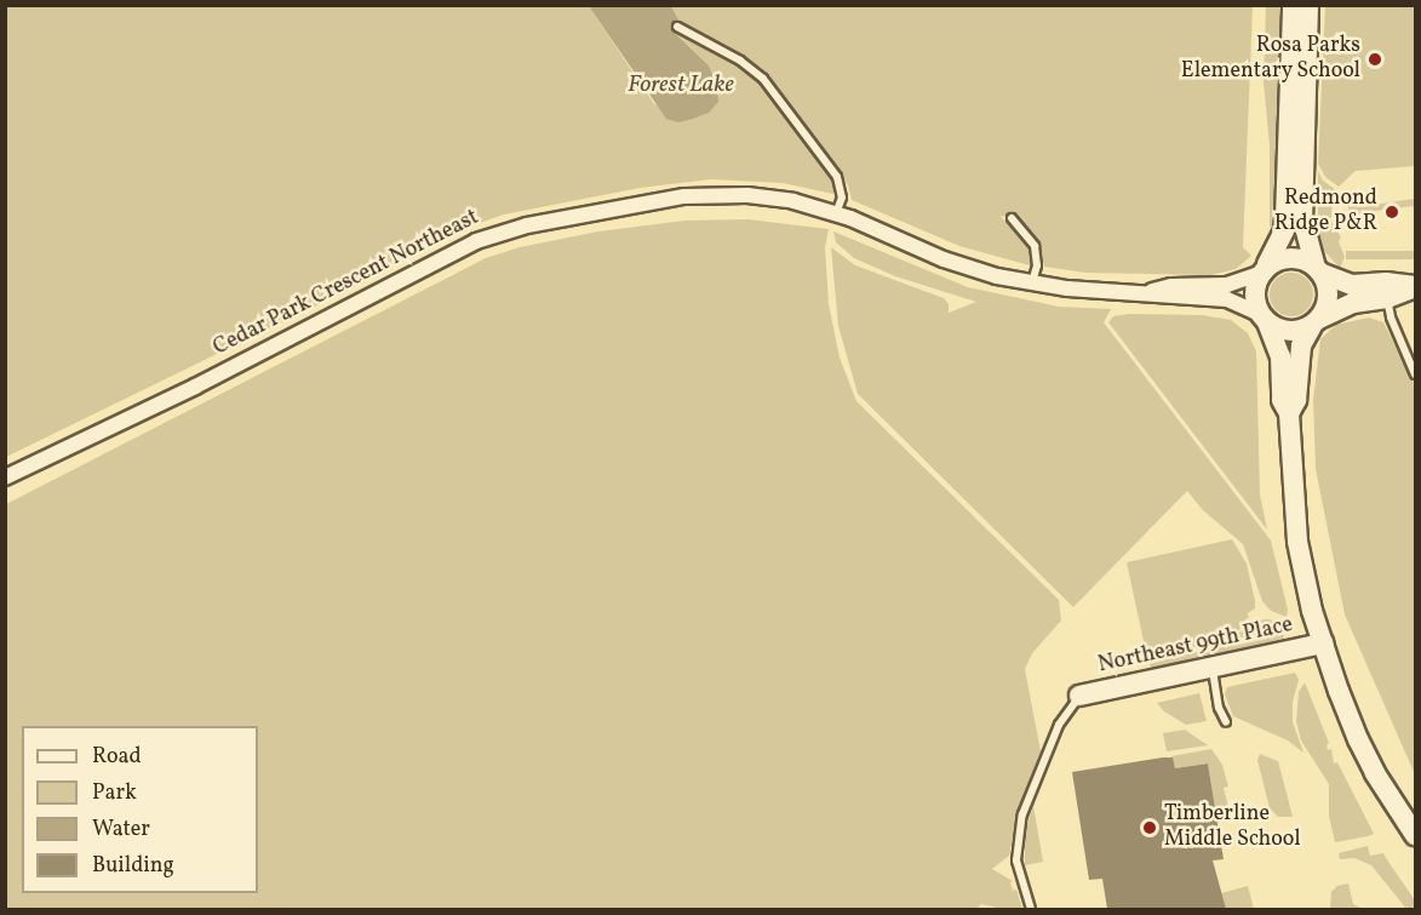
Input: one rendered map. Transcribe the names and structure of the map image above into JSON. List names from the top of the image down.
{
  "streets": {
    "street": ["Cedar Park Crescent Northeast", "Northeast 99th Place"]
  },
  "water": ["Forest Lake"],
  "places": ["Rosa Parks Elementary School", "Redmond Ridge P&R", "Timberline Middle School"],
  "legend": [
    "Road",
    "Park",
    "Water",
    "Building"
  ]
}
